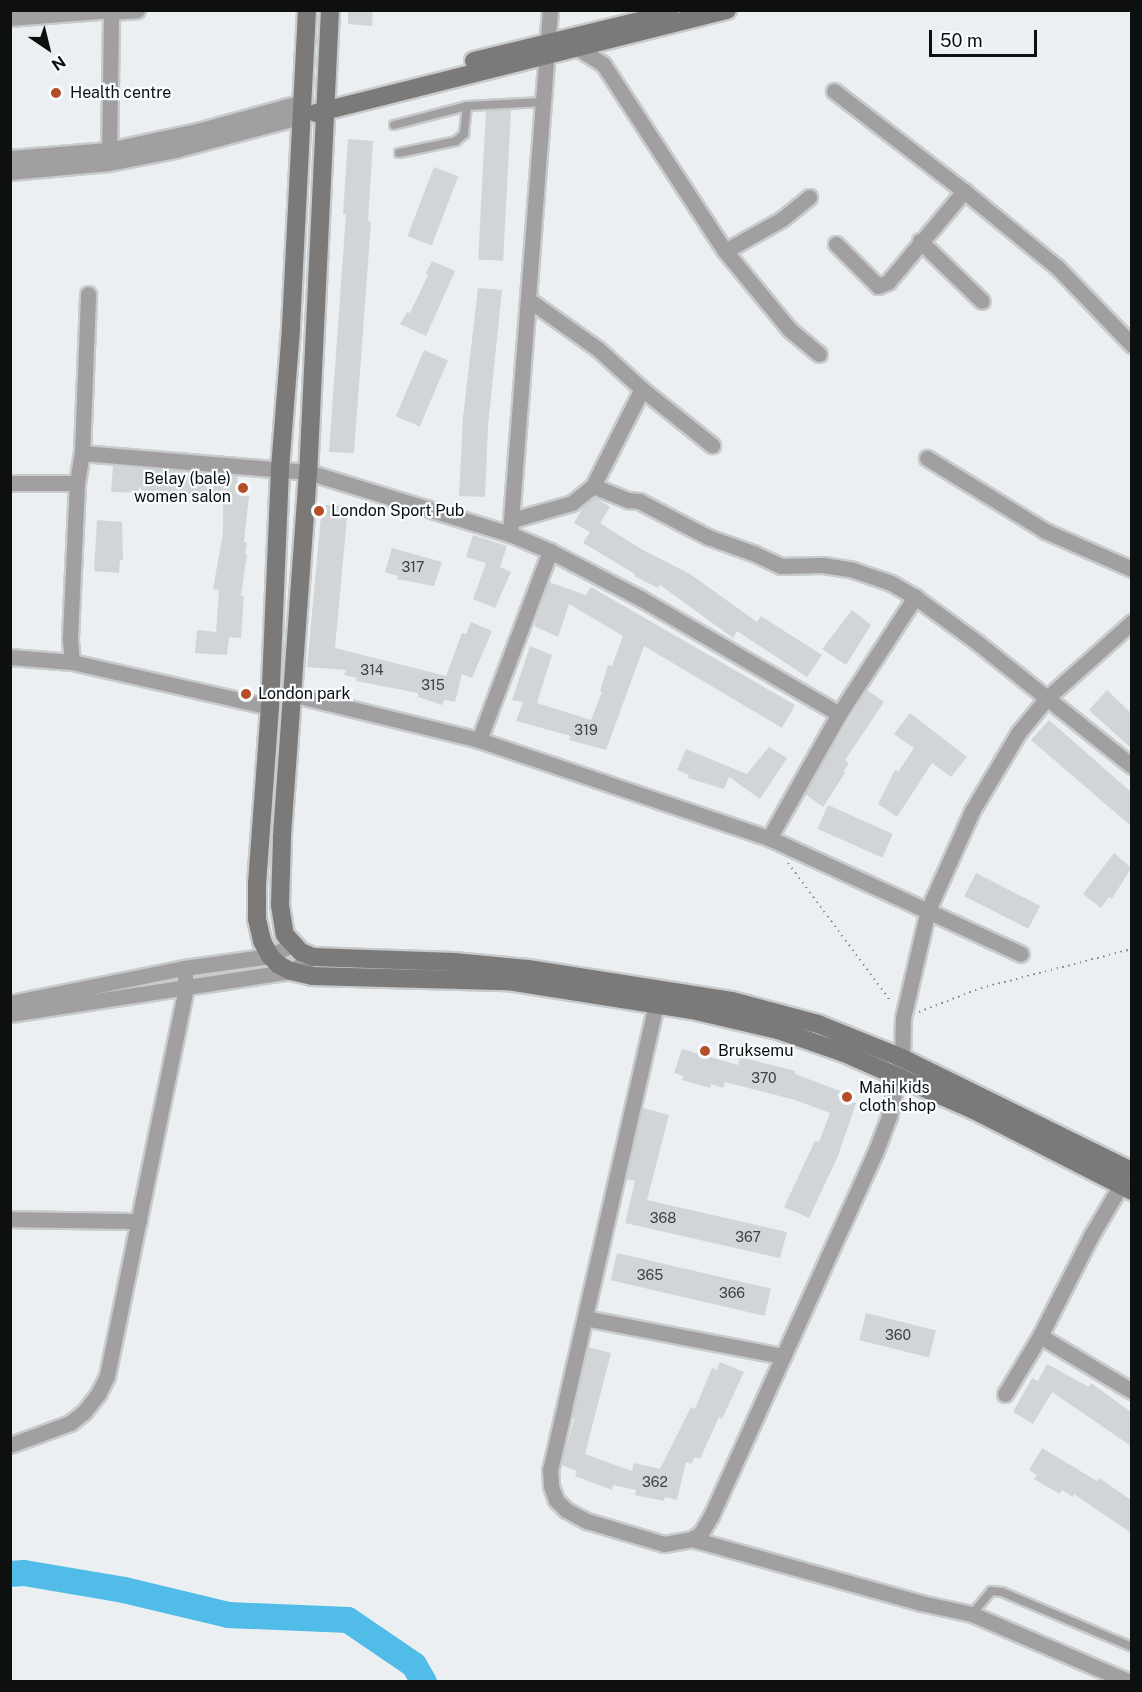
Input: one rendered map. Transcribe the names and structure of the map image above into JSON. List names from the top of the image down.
{
  "places": [
    "Health centre",
    "Belay (bale) women salon",
    "London Sport Pub",
    "London park",
    "Bruksemu",
    "Mahi kids cloth shop"
  ],
  "house_numbers": [
    "317",
    "314",
    "315",
    "319",
    "370",
    "368",
    "367",
    "365",
    "366",
    "360",
    "362"
  ],
  "scale_bar": "50 m",
  "north": "bottom right"
}
